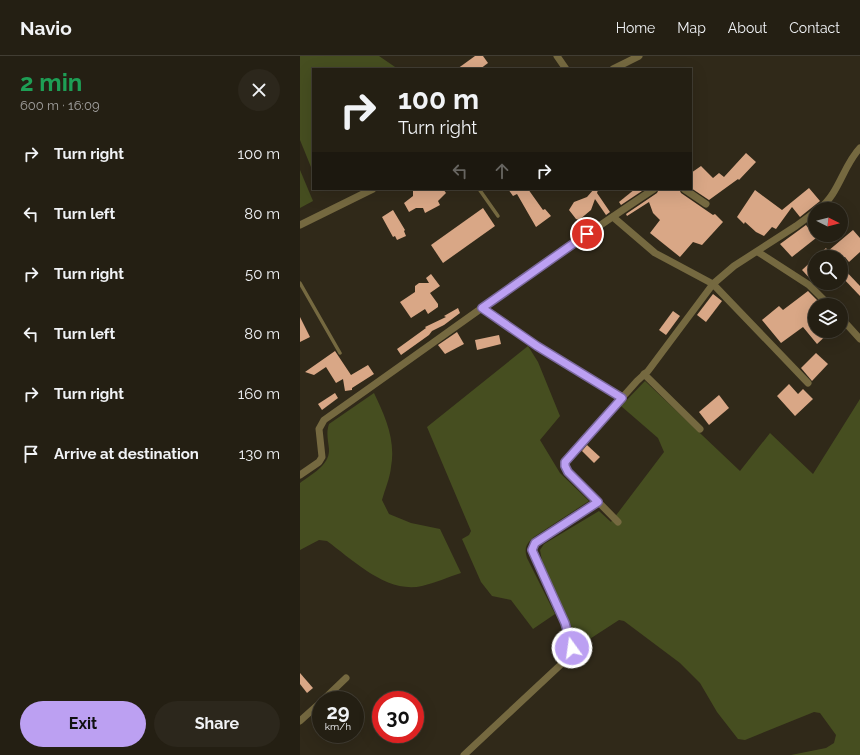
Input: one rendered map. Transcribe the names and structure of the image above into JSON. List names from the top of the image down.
{
  "north": "right",
  "page": {
    "header": "Navio",
    "nav": [
      "Home",
      "Map",
      "About",
      "Contact"
    ],
    "heading": ["2 min", "600 m · 16:09"],
    "turn": ["100 m", "Turn right"],
    "list": [
      {
        "name": "Turn right",
        "value": "100 m"
      },
      {
        "name": "Turn left",
        "value": "80 m"
      },
      {
        "name": "Turn right",
        "value": "50 m"
      },
      {
        "name": "Turn left",
        "value": "80 m"
      },
      {
        "name": "Turn right",
        "value": "160 m"
      },
      {
        "name": "Arrive at destination",
        "value": "130 m"
      }
    ],
    "speed": "29 km/h",
    "limit": "30",
    "buttons": ["Exit", "Share"]
  }
}
